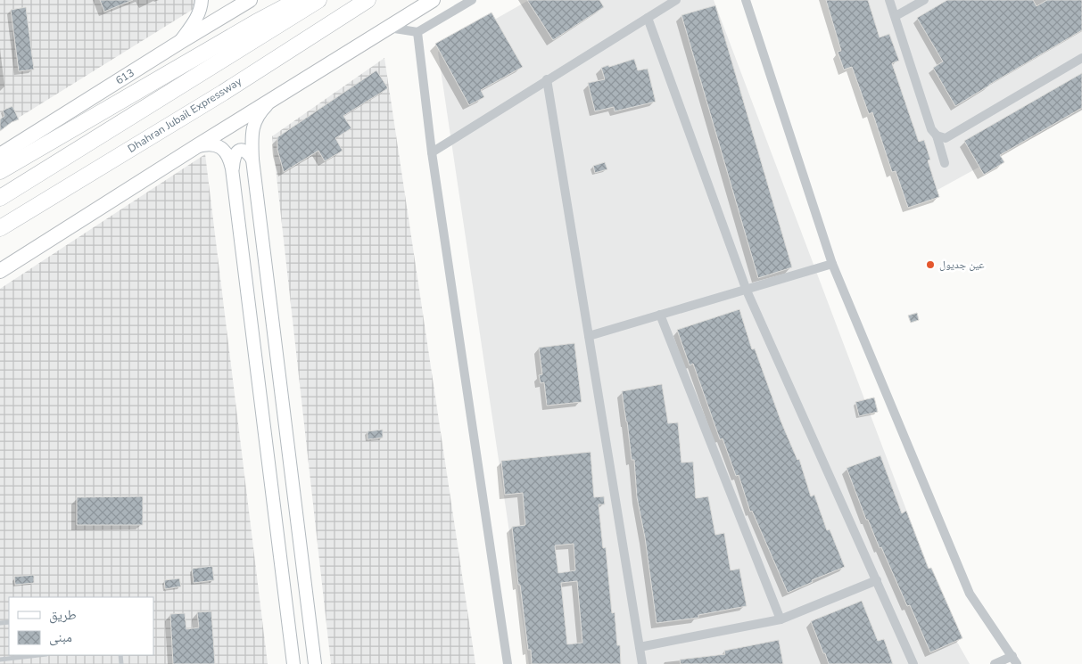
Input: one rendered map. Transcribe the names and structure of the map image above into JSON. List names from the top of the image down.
{
  "streets": {
    "highway": ["Dhahran Jubail Expressway"],
    "main road": ["613"]
  },
  "places": ["عين جديول"],
  "legend": ["طريق", "مبنى"]
}
